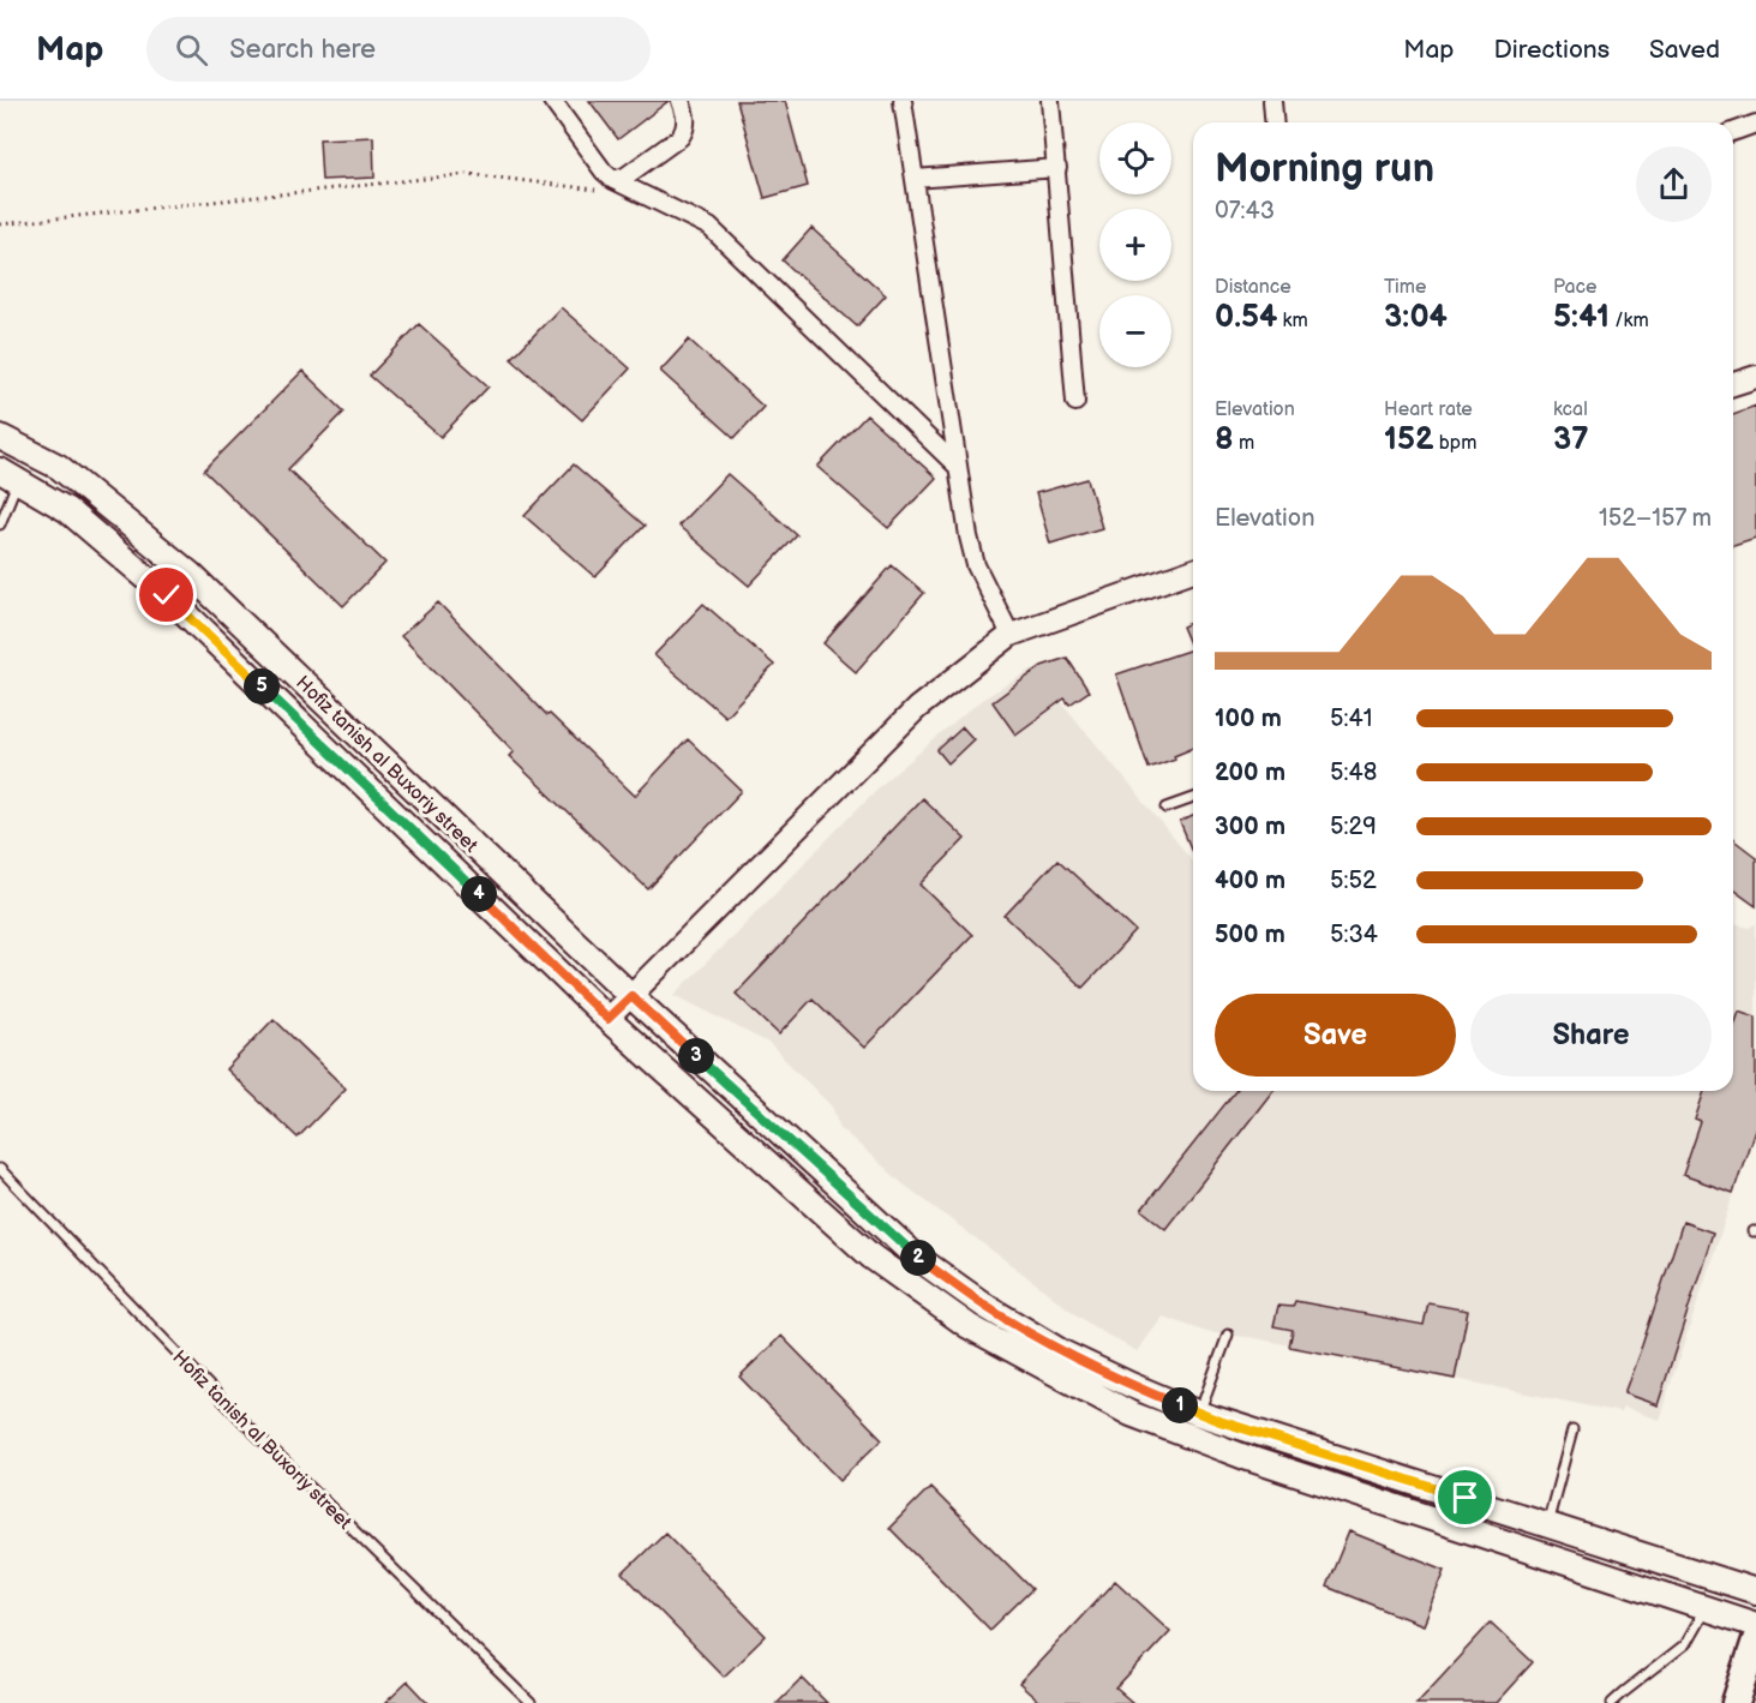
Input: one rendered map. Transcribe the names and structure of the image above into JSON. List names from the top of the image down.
{
  "streets": {
    "main road": ["Hofiz tanish al Buxoriy street"]
  },
  "page": {
    "header": "Map",
    "search": "Search here",
    "nav": ["Map", "Directions", "Saved"],
    "map_buttons": ["+", "−"],
    "heading": ["Morning run", "07:43"],
    "stats": [
      ["Distance", "0.54 km"],
      ["Time", "3:04"],
      ["Pace", "5:41 /km"],
      ["Elevation", "8 m"],
      ["Heart rate", "152 bpm"],
      ["kcal", "37"]
    ],
    "chart": ["Elevation", "152–157 m"],
    "pins": [
      "5",
      "4",
      "3",
      "2",
      "1"
    ],
    "list": [
      {
        "name": "100 m",
        "note": "5:41"
      },
      {
        "name": "200 m",
        "note": "5:48"
      },
      {
        "name": "300 m",
        "note": "5:29"
      },
      {
        "name": "400 m",
        "note": "5:52"
      },
      {
        "name": "500 m",
        "note": "5:34"
      }
    ],
    "buttons": ["Save", "Share"]
  }
}
